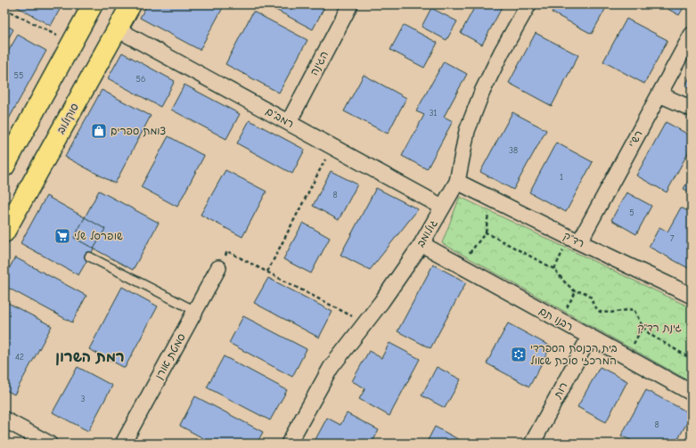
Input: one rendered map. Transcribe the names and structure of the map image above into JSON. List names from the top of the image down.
{
  "streets": {
    "main road": ["סוקולוב"],
    "street": [
      "הגינה",
      "רמב\"ם",
      "רש\"י",
      "גולומב",
      "רד\"ק",
      "רבנו תם",
      "סמטת אורן",
      "רות"
    ]
  },
  "crossings": [
    ["הגינה", "רמב\"ם"],
    ["רמב\"ם", "סוקולוב"],
    ["רמב\"ם", "גולומב"],
    ["רש\"י", "רד\"ק"],
    ["גולומב", "רד\"ק"],
    ["גולומב", "רבנו תם"],
    ["רבנו תם", "רות"]
  ],
  "districts": ["רמת השרון"],
  "parks": ["גינת רד\"ק"],
  "places": {
    "shop": ["צומת ספרים"],
    "supermarket": ["שופרסל שלי"],
    "synagogue": ["בית הכנסת הספרדי המרכזי סוכת שאול"]
  },
  "house_numbers": [
    "55",
    "56",
    "31",
    "38",
    "1",
    "8",
    "5",
    "7",
    "42",
    "3",
    "8"
  ]
}
